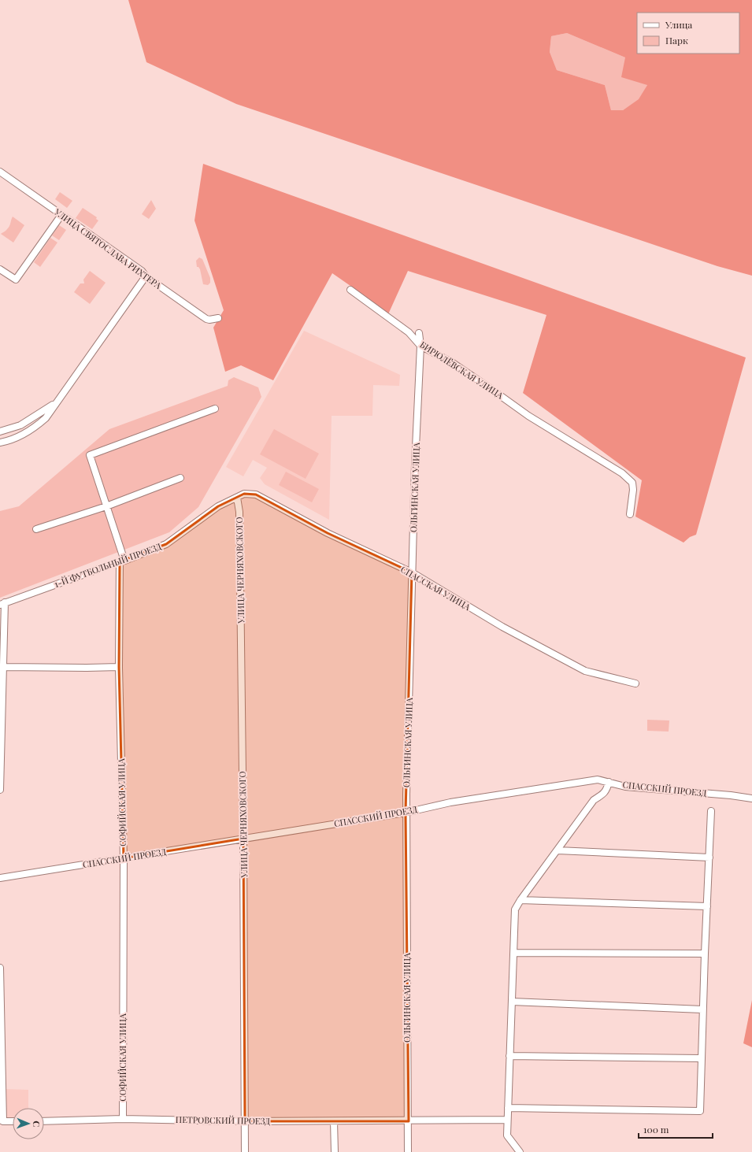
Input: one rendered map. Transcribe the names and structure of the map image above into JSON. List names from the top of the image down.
{
  "streets": {
    "street": [
      "УЛИЦА СВЯТОСЛАВА РИХТЕРА",
      "БИРЮЛЁВСКАЯ УЛИЦА",
      "ОЛЬГИНСКАЯ УЛИЦА",
      "1-Й ФУТБОЛЬНЫЙ ПРОЕЗД",
      "УЛИЦА ЧЕРНЯХОВСКОГО",
      "СПАССКАЯ УЛИЦА",
      "СПАССКИЙ ПРОЕЗД",
      "СОФИЙСКАЯ УЛИЦА",
      "ПЕТРОВСКИЙ ПРОЕЗД"
    ]
  },
  "crossings": [
    ["БИРЮЛЁВСКАЯ УЛИЦА", "ОЛЬГИНСКАЯ УЛИЦА"],
    ["ОЛЬГИНСКАЯ УЛИЦА", "СПАССКАЯ УЛИЦА"],
    ["ОЛЬГИНСКАЯ УЛИЦА", "СПАССКИЙ ПРОЕЗД"],
    ["ОЛЬГИНСКАЯ УЛИЦА", "ПЕТРОВСКИЙ ПРОЕЗД"],
    ["1-Й ФУТБОЛЬНЫЙ ПРОЕЗД", "УЛИЦА ЧЕРНЯХОВСКОГО"],
    ["1-Й ФУТБОЛЬНЫЙ ПРОЕЗД", "СПАССКАЯ УЛИЦА"],
    ["1-Й ФУТБОЛЬНЫЙ ПРОЕЗД", "СОФИЙСКАЯ УЛИЦА"],
    ["УЛИЦА ЧЕРНЯХОВСКОГО", "СПАССКАЯ УЛИЦА"],
    ["УЛИЦА ЧЕРНЯХОВСКОГО", "СПАССКИЙ ПРОЕЗД"],
    ["УЛИЦА ЧЕРНЯХОВСКОГО", "ПЕТРОВСКИЙ ПРОЕЗД"],
    ["СПАССКИЙ ПРОЕЗД", "СОФИЙСКАЯ УЛИЦА"],
    ["СОФИЙСКАЯ УЛИЦА", "ПЕТРОВСКИЙ ПРОЕЗД"]
  ],
  "legend": ["Улица", "Парк"],
  "scale_bar": "100 m",
  "north": "right"
}
